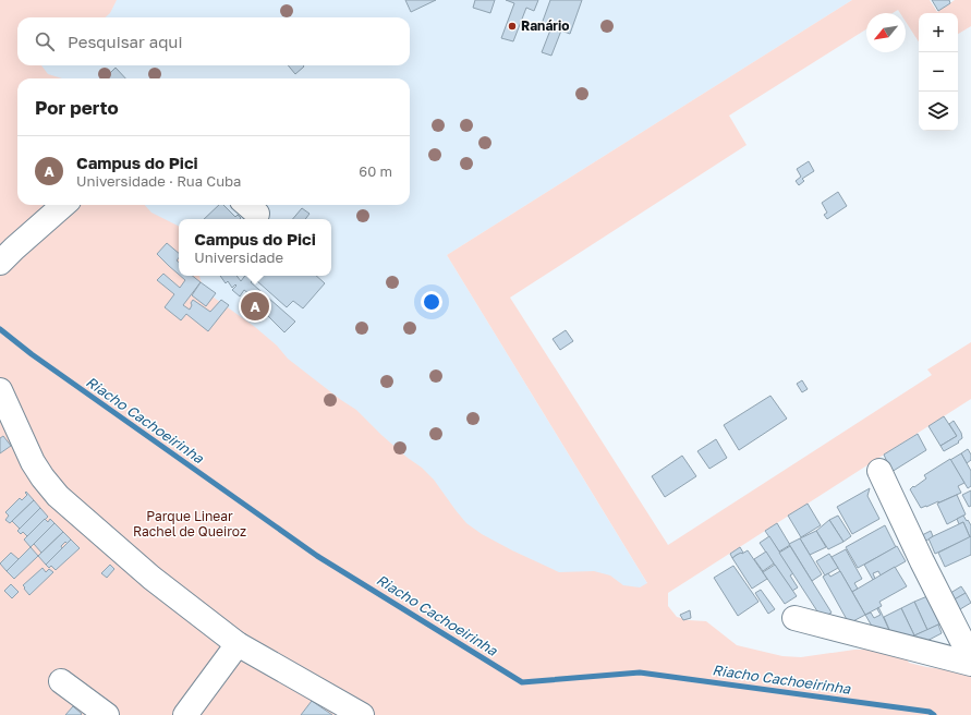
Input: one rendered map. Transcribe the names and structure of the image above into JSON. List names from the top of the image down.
{
  "water": ["Riacho Cachoeirinha"],
  "parks": ["Parque Linear Rachel de Queiroz"],
  "places": ["Ranário"],
  "north": "bottom left",
  "page": {
    "map_buttons": ["+", "−"],
    "search": "Pesquisar aqui",
    "heading": "Por perto",
    "list": [
      {
        "mark": "A",
        "name": "Campus do Pici",
        "note": "Universidade · Rua Cuba",
        "value": "60 m"
      }
    ],
    "popup": ["Campus do Pici", "Universidade"],
    "pins": "A"
  }
}
